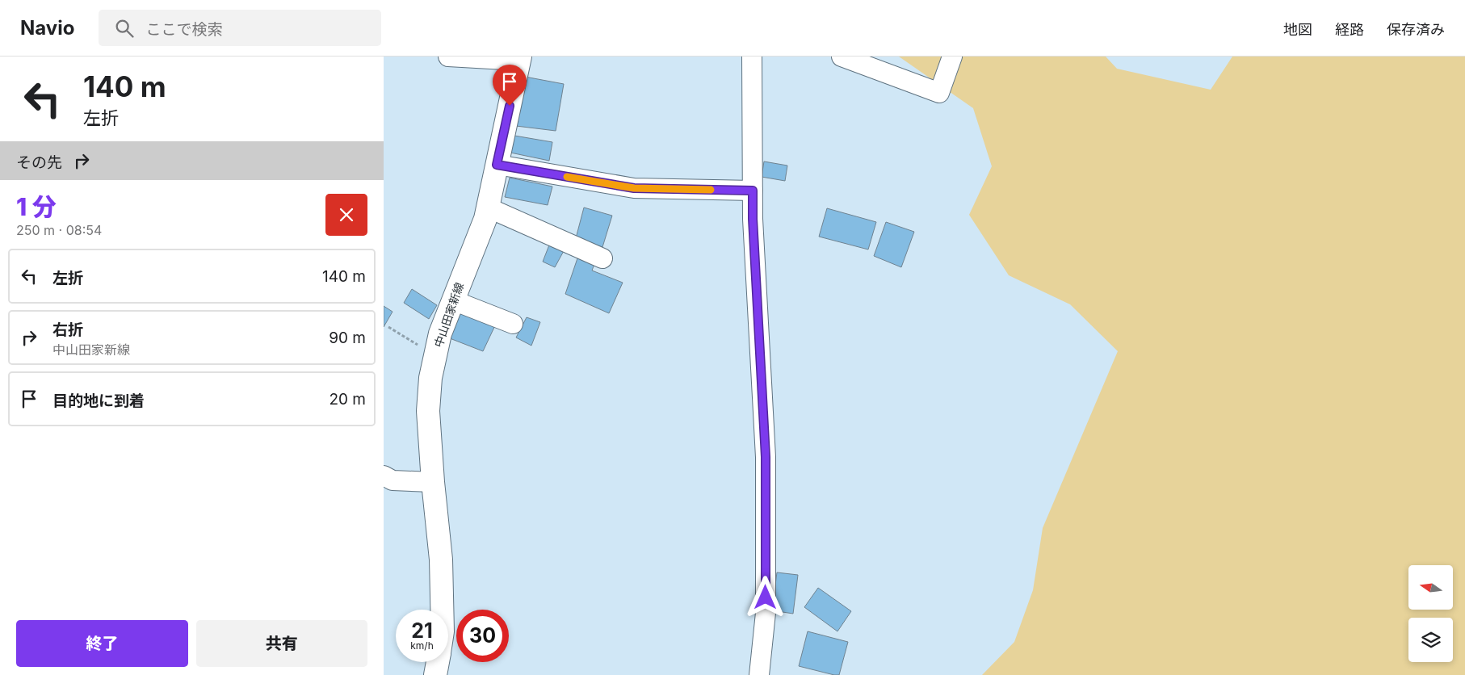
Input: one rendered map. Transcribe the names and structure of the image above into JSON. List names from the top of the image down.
{
  "streets": {
    "main road": ["中山田家新線"]
  },
  "north": "left",
  "page": {
    "header": "Navio",
    "search": "ここで検索",
    "nav": ["地図", "経路", "保存済み"],
    "turn": ["140 m", "左折"],
    "then": "その先",
    "heading": ["1 分", "250 m · 08:54"],
    "list": [
      {
        "name": "左折",
        "value": "140 m"
      },
      {
        "name": "右折",
        "note": "中山田家新線",
        "value": "90 m"
      },
      {
        "name": "目的地に到着",
        "value": "20 m"
      }
    ],
    "speed": "21 km/h",
    "limit": "30",
    "buttons": ["終了", "共有"]
  }
}
